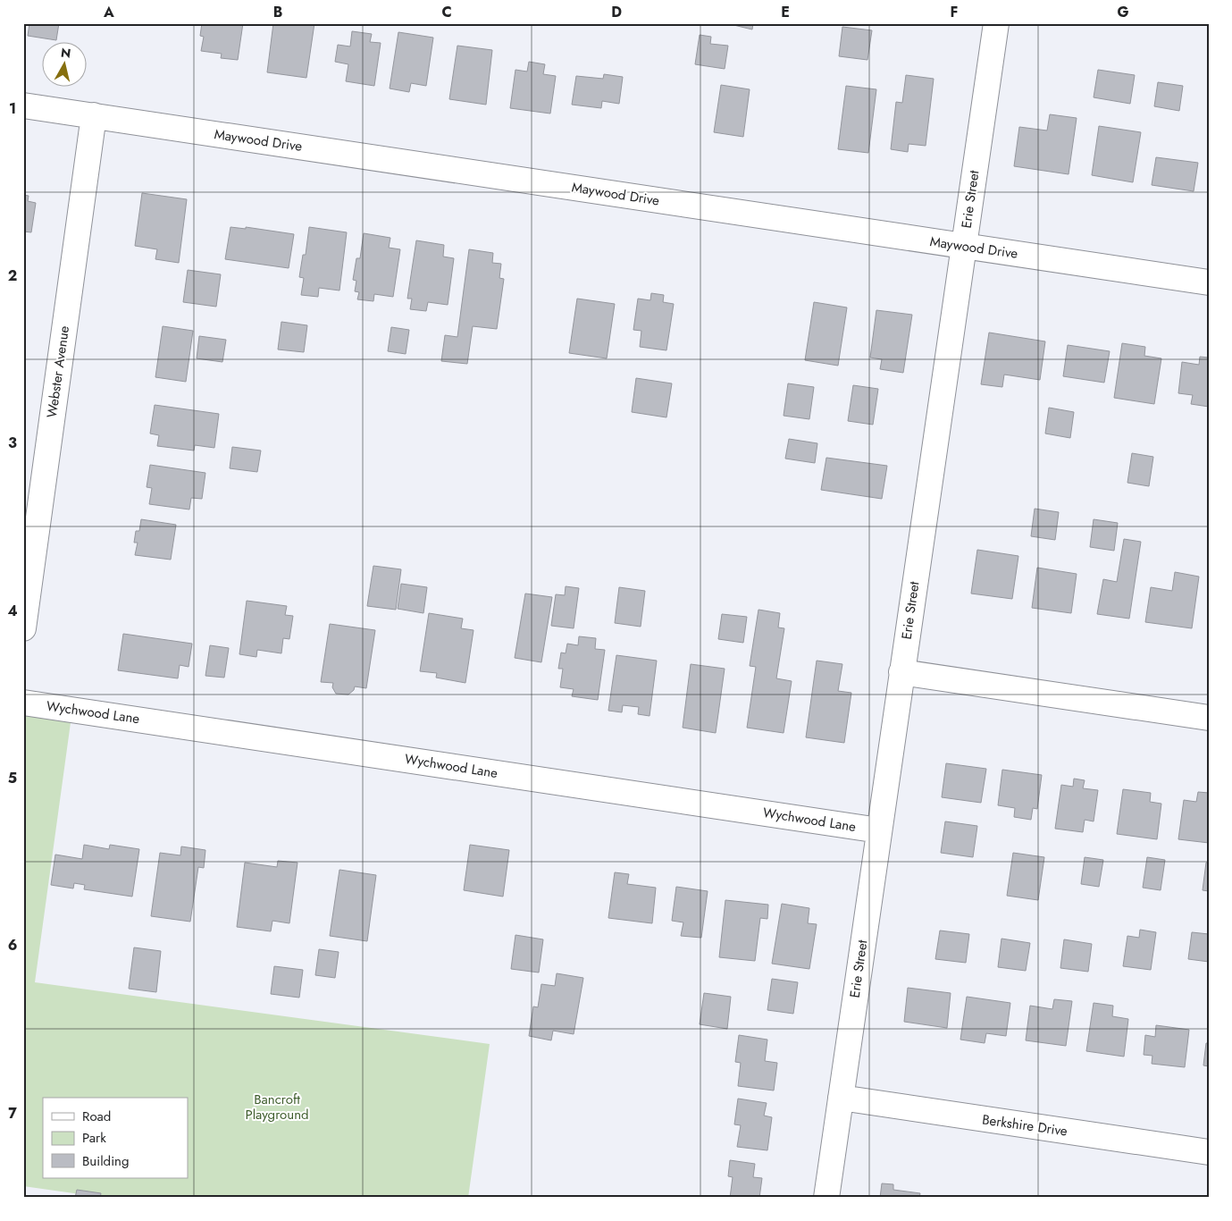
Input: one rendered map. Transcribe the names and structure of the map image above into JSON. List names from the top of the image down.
{
  "streets": {
    "street": [
      "Maywood Drive",
      "Erie Street",
      "Webster Avenue",
      "Wychwood Lane",
      "Berkshire Drive"
    ]
  },
  "crossings": [
    ["Maywood Drive", "Erie Street"],
    ["Maywood Drive", "Webster Avenue"],
    ["Erie Street", "Wychwood Lane"],
    ["Erie Street", "Berkshire Drive"]
  ],
  "parks": ["Bancroft Playground"],
  "legend": ["Road", "Park", "Building"],
  "north": "top",
  "grid": {
    "columns": [
      "A",
      "B",
      "C",
      "D",
      "E",
      "F",
      "G"
    ],
    "rows": [
      "1",
      "2",
      "3",
      "4",
      "5",
      "6",
      "7"
    ]
  }
}
